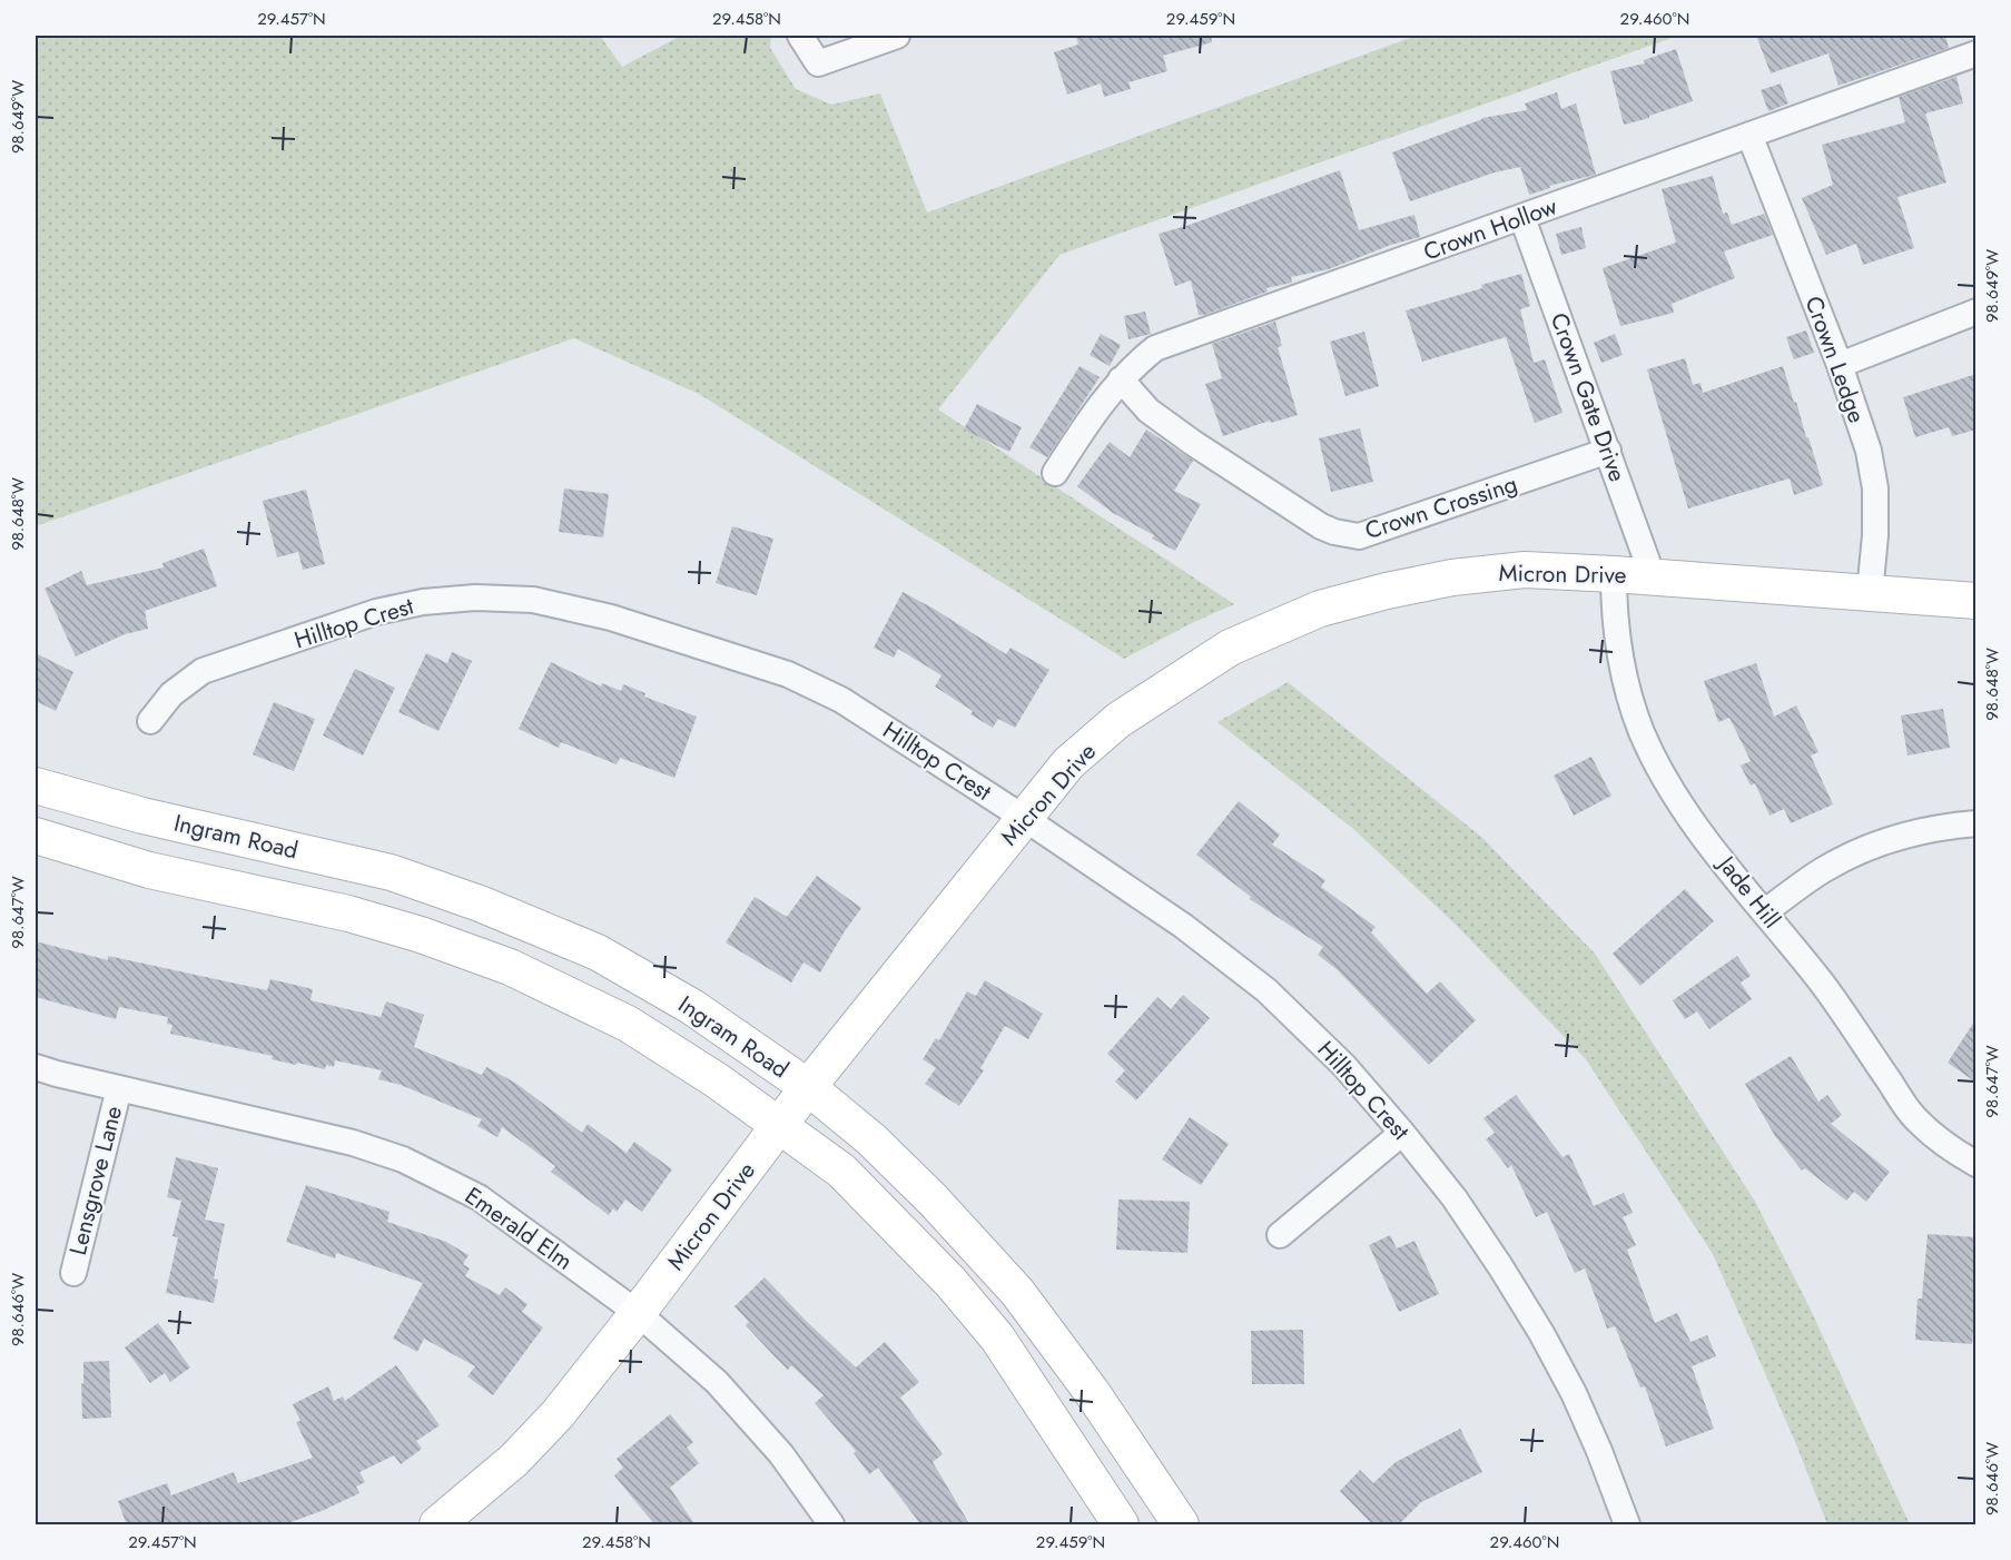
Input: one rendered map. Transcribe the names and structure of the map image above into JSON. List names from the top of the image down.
{
  "streets": {
    "street": [
      "Crown Hollow",
      "Crown Ledge",
      "Crown Gate Drive",
      "Crown Crossing",
      "Micron Drive",
      "Hilltop Crest",
      "Ingram Road",
      "Jade Hill",
      "Lensgrove Lane",
      "Emerald Elm"
    ]
  },
  "crossings": [
    ["Crown Hollow", "Crown Ledge"],
    ["Crown Hollow", "Crown Gate Drive"],
    ["Crown Hollow", "Crown Crossing"],
    ["Crown Ledge", "Micron Drive"],
    ["Crown Gate Drive", "Crown Crossing"],
    ["Crown Gate Drive", "Micron Drive"],
    ["Micron Drive", "Hilltop Crest"],
    ["Micron Drive", "Ingram Road"],
    ["Micron Drive", "Jade Hill"],
    ["Micron Drive", "Emerald Elm"],
    ["Lensgrove Lane", "Emerald Elm"]
  ],
  "coordinates": [
    "29.457°N",
    "29.458°N",
    "29.459°N",
    "29.460°N",
    "98.649°W",
    "98.648°W",
    "98.647°W",
    "98.646°W"
  ]
}
